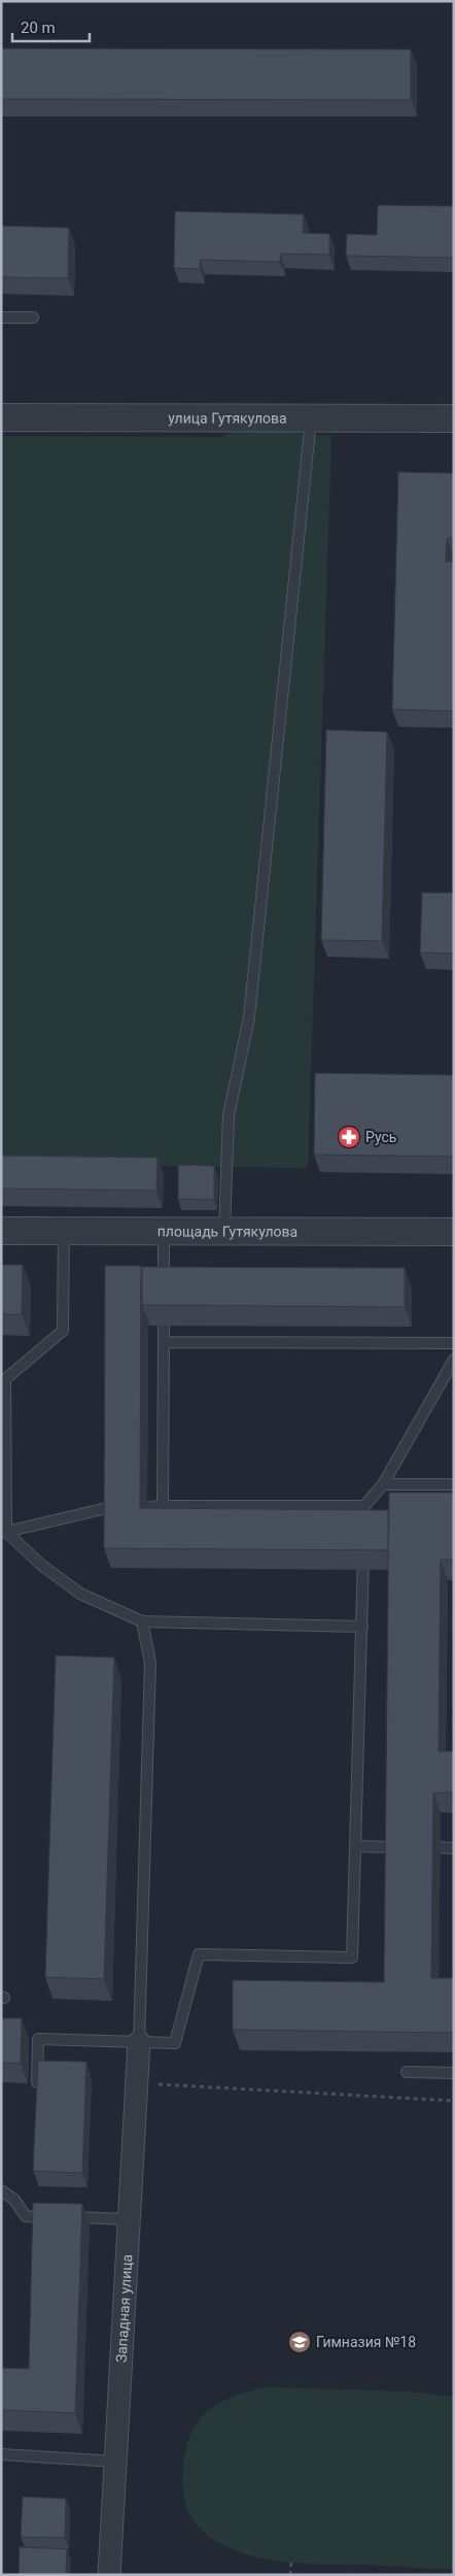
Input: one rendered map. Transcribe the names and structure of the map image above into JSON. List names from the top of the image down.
{
  "streets": {
    "street": ["улица Гутякулова", "площадь Гутякулова", "Западная улица"]
  },
  "places": {
    "pharmacy": ["Русь"],
    "school or university": ["Гимназия №18"]
  },
  "scale_bar": "20 m"
}
